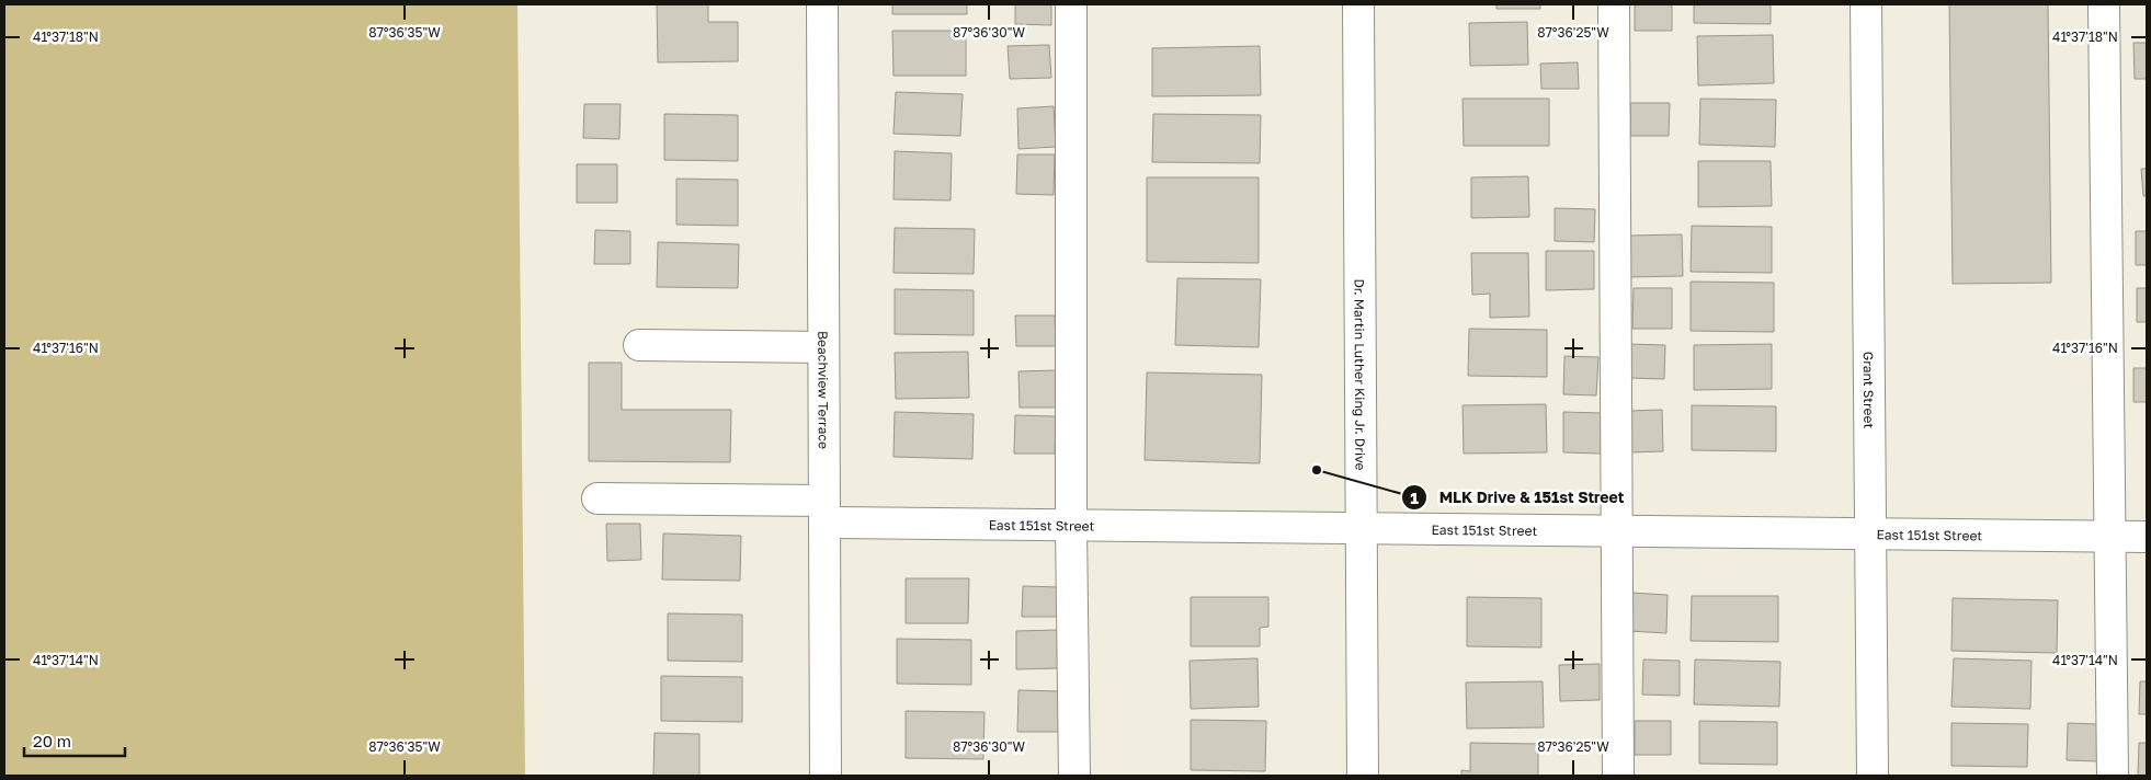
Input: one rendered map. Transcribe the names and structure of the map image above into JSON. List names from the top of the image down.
{
  "streets": {
    "street": [
      "Dr. Martin Luther King Jr. Drive",
      "Beachview Terrace",
      "Grant Street",
      "East 151st Street"
    ]
  },
  "crossings": [
    ["Dr. Martin Luther King Jr. Drive", "East 151st Street"],
    ["Beachview Terrace", "East 151st Street"],
    ["Grant Street", "East 151st Street"]
  ],
  "places": ["MLK Drive & 151st Street"],
  "scale_bar": "20 m",
  "coordinates": [
    "87°36'35\"W",
    "87°36'30\"W",
    "87°36'25\"W",
    "41°37'18\"N",
    "41°37'16\"N",
    "41°37'14\"N"
  ]
}
